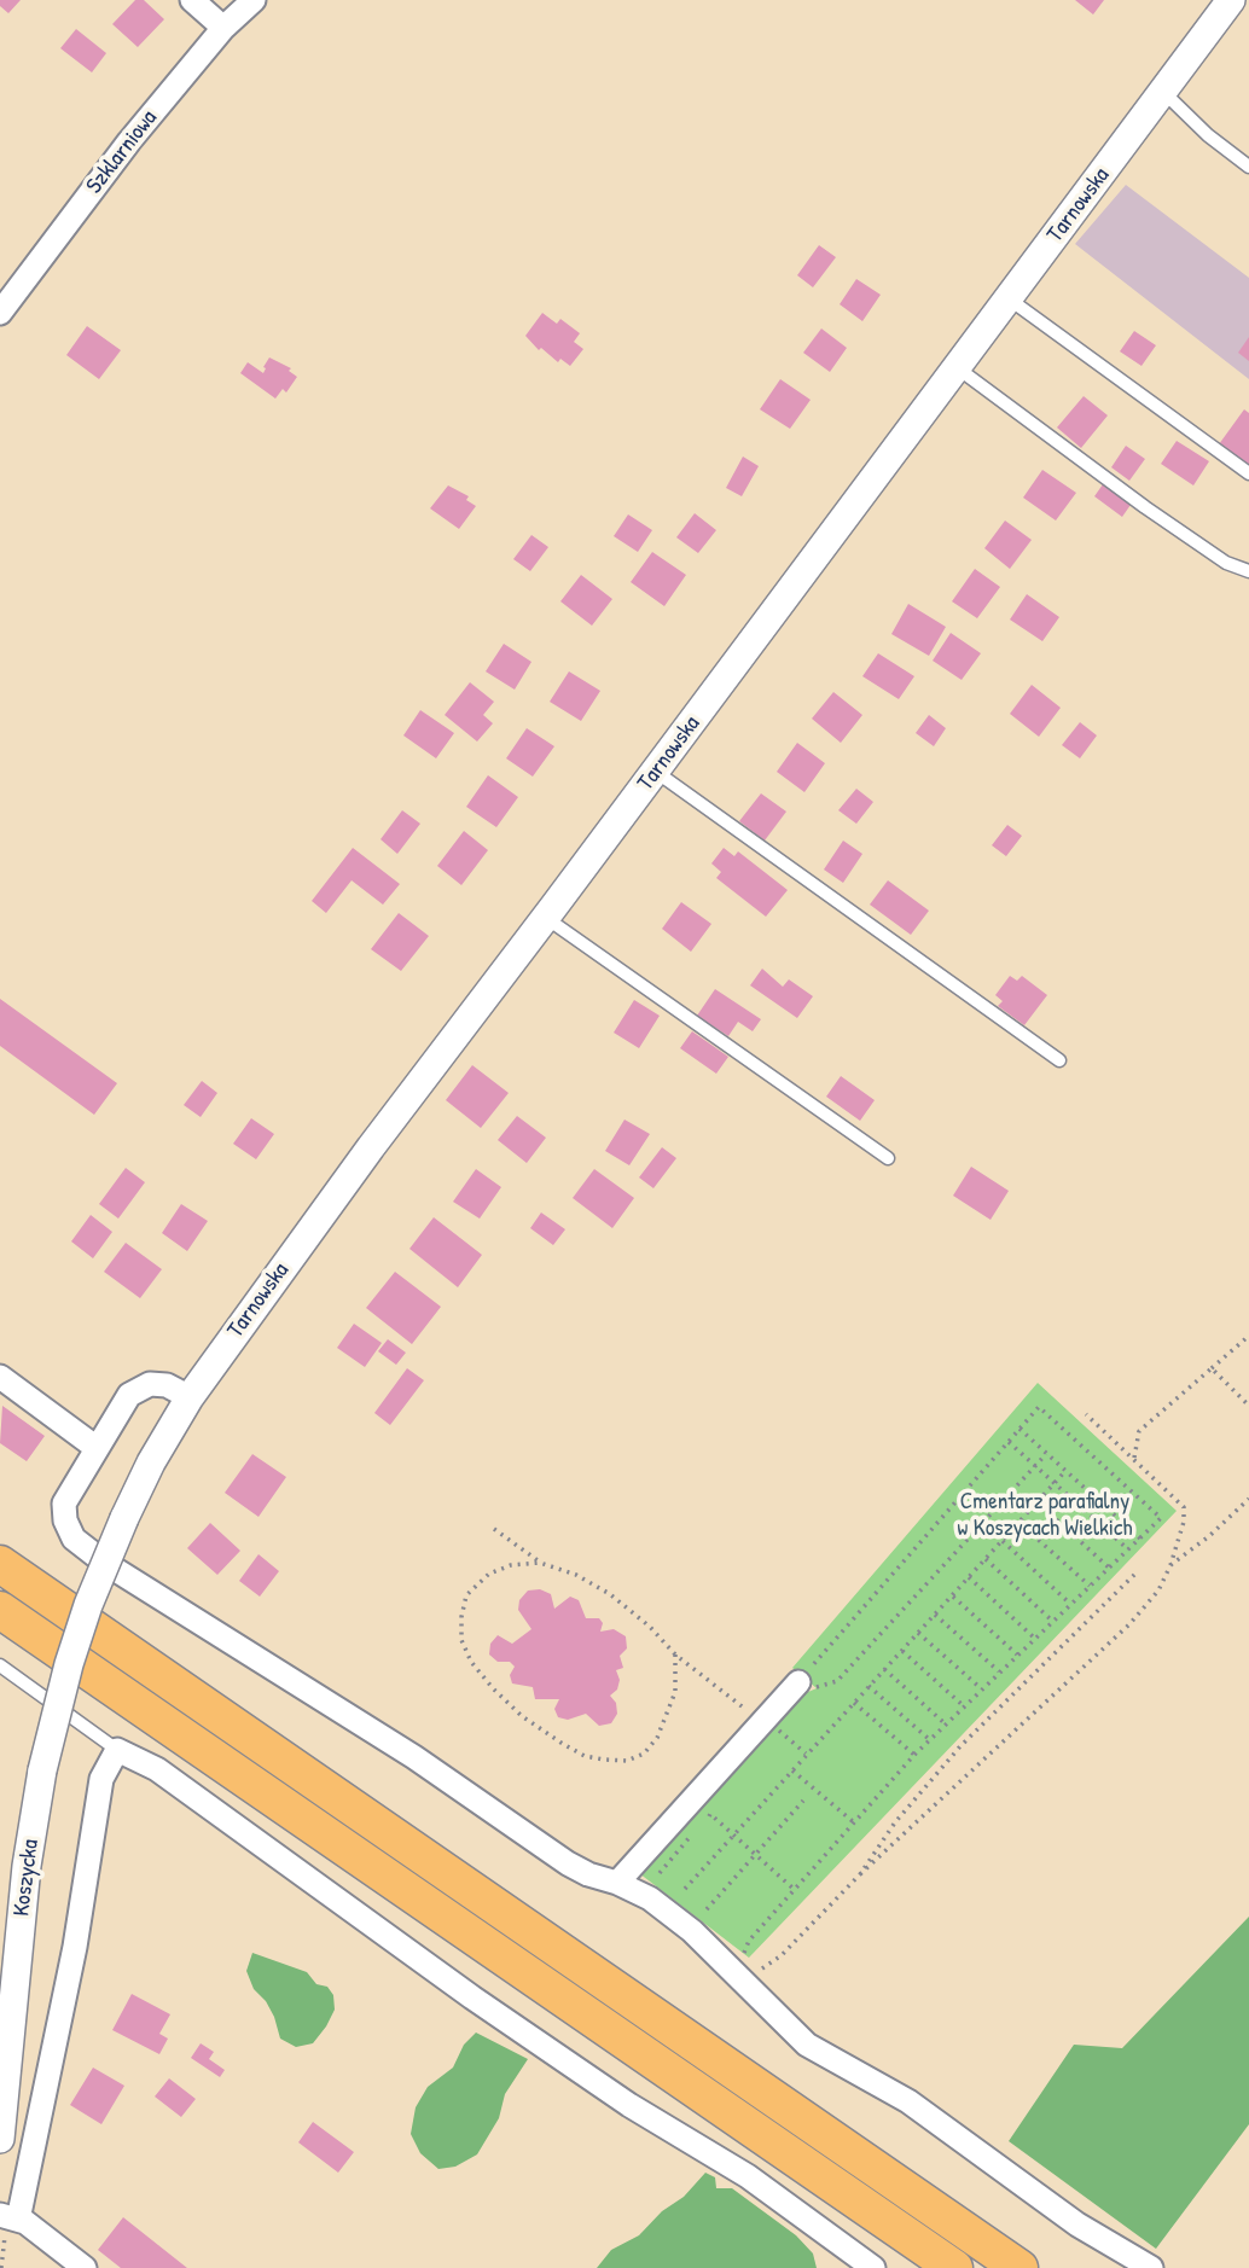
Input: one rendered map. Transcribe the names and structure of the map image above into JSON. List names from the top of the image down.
{
  "streets": {
    "street": ["Szklarniowa", "Tarnowska", "Koszycka"]
  },
  "crossings": [
    ["Tarnowska", "Koszycka"]
  ],
  "parks": ["Cmentarz parafialny w Koszycach Wielkich"]
}
